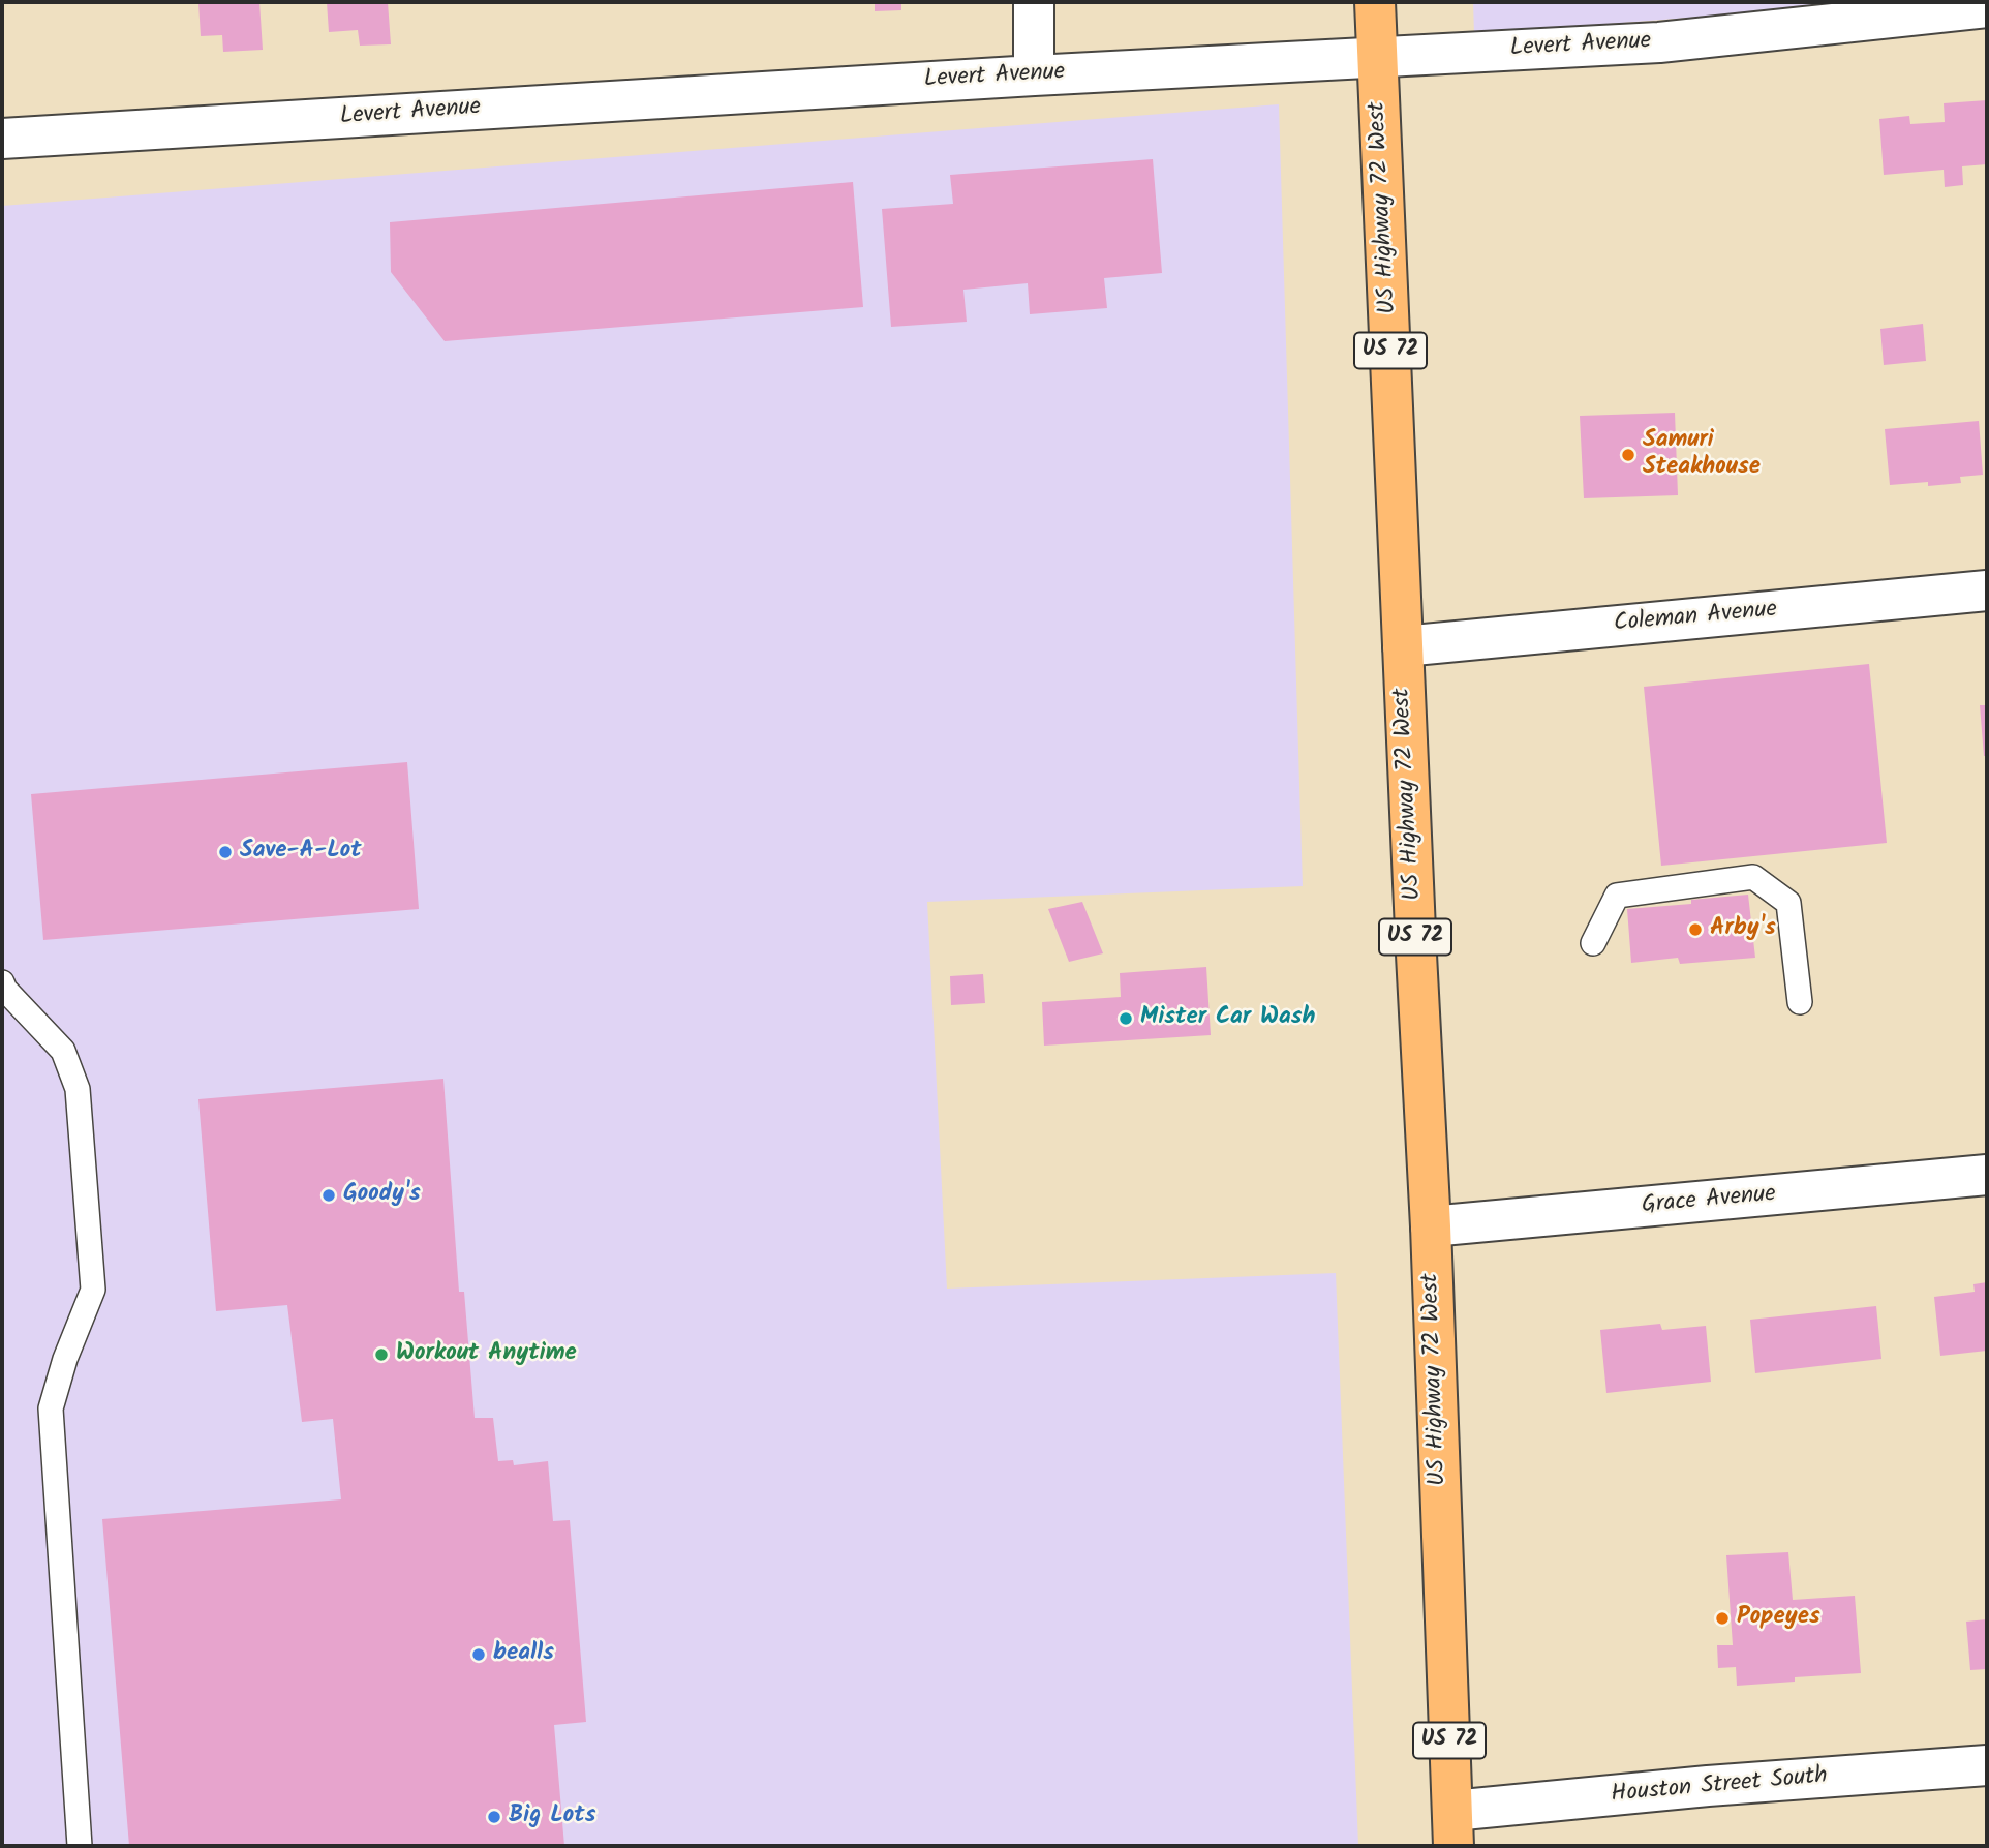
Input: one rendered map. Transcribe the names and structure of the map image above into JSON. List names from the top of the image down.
{
  "streets": {
    "highway": ["US Highway 72 West", "US 72"],
    "street": [
      "Levert Avenue",
      "Coleman Avenue",
      "Grace Avenue",
      "Houston Street South"
    ]
  },
  "crossings": [
    ["Levert Avenue", "US Highway 72 West"],
    ["US Highway 72 West", "Coleman Avenue"],
    ["US Highway 72 West", "Grace Avenue"],
    ["US Highway 72 West", "Houston Street South"]
  ],
  "places": [
    "Samuri Steakhouse",
    "Save-A-Lot",
    "Arby's",
    "Mister Car Wash",
    "Goody's",
    "Workout Anytime",
    "Popeyes",
    "bealls",
    "Big Lots"
  ]
}
